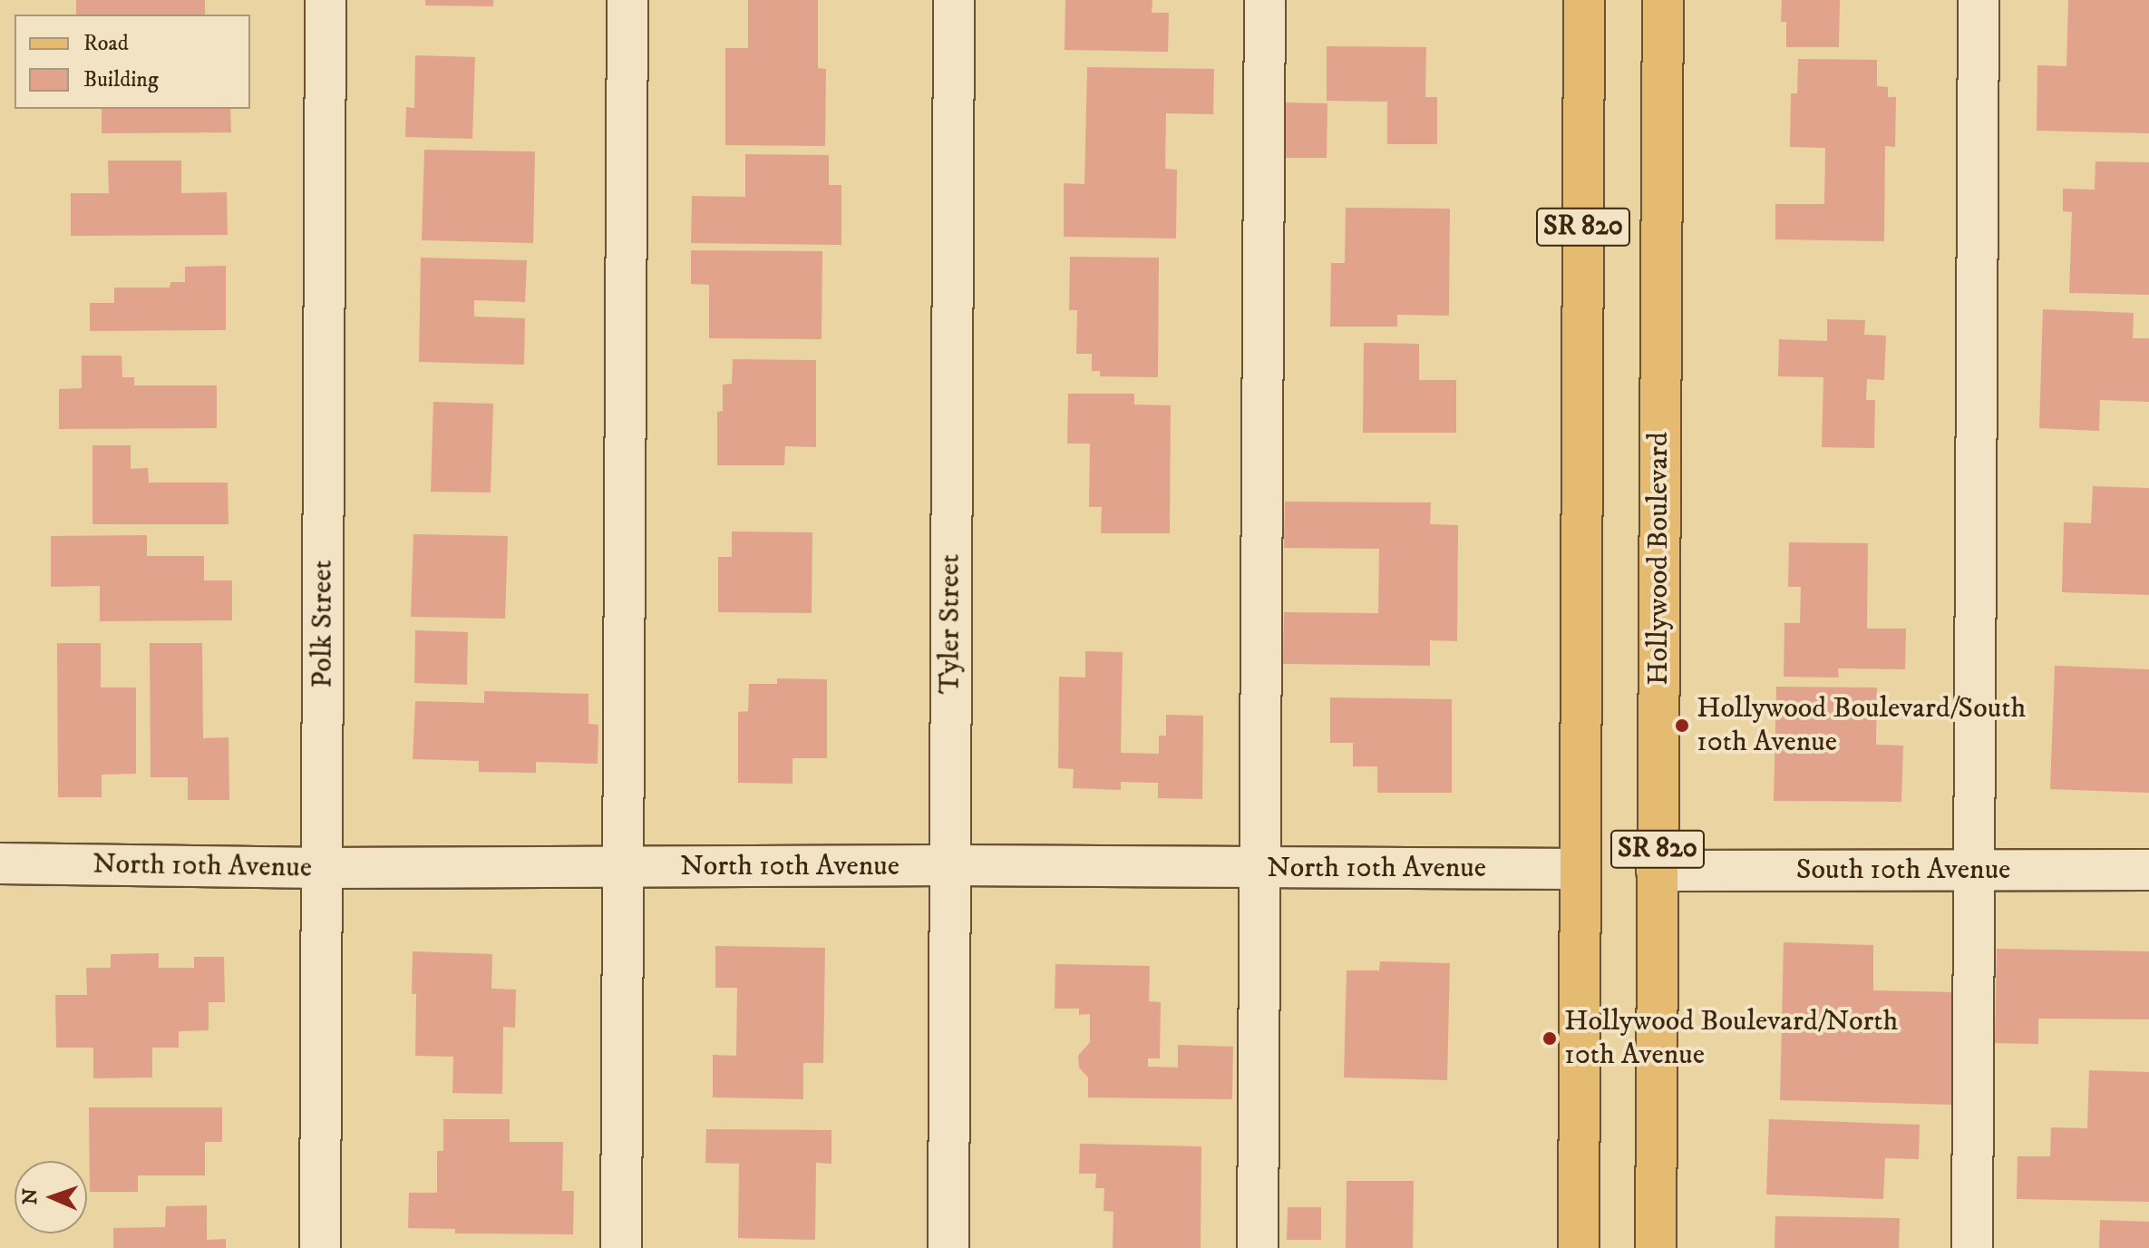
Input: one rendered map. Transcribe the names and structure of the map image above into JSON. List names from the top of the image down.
{
  "streets": {
    "main road": ["SR 820", "Hollywood Boulevard"],
    "street": [
      "Polk Street",
      "Tyler Street",
      "North 10th Avenue",
      "South 10th Avenue"
    ]
  },
  "crossings": [
    ["SR 820", "North 10th Avenue"],
    ["Hollywood Boulevard", "South 10th Avenue"],
    ["Polk Street", "North 10th Avenue"],
    ["Tyler Street", "North 10th Avenue"]
  ],
  "places": ["Hollywood Boulevard/South 10th Avenue", "Hollywood Boulevard/North 10th Avenue"],
  "legend": ["Road", "Building"],
  "north": "left"
}
